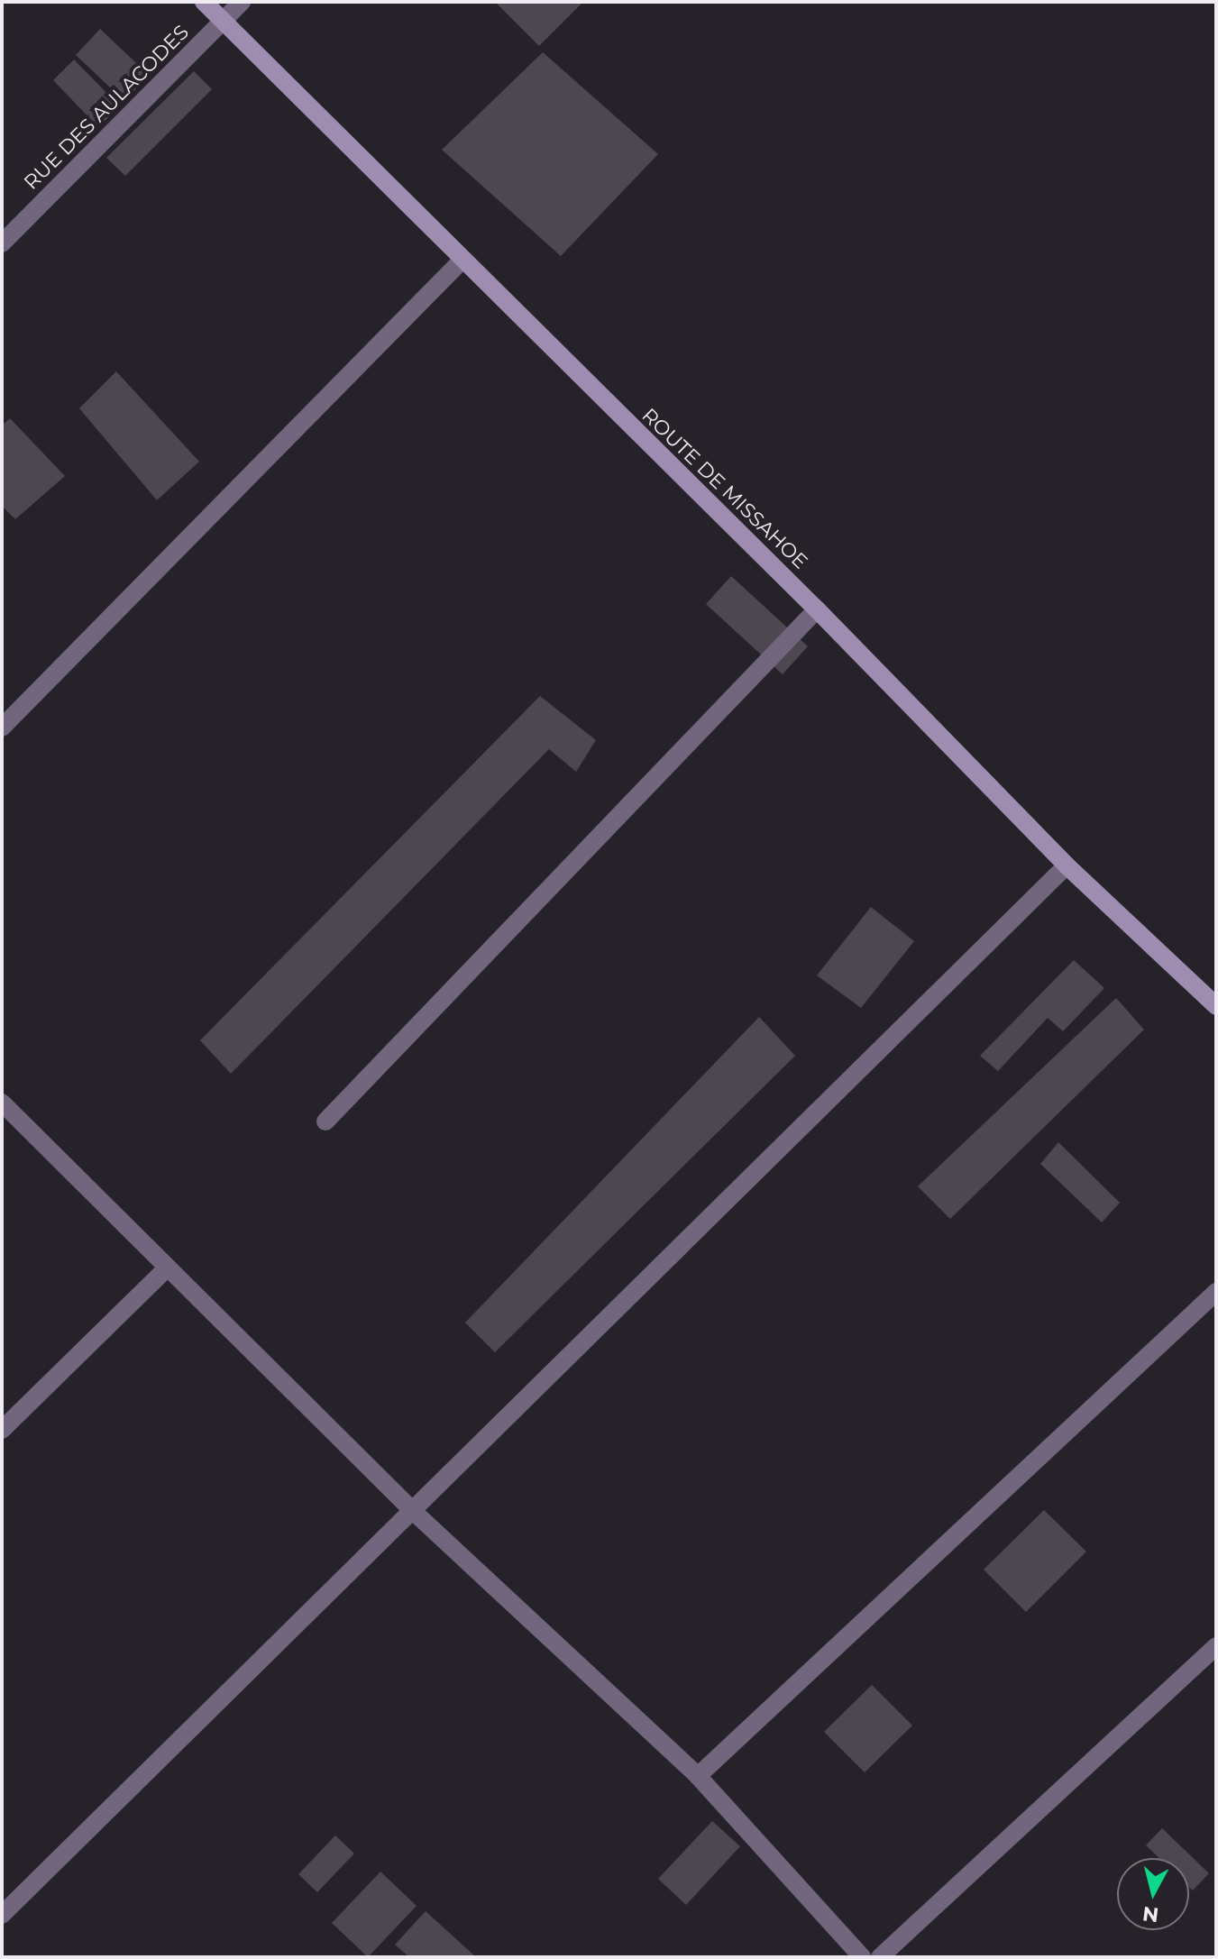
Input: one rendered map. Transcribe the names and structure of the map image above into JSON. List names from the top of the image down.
{
  "streets": {
    "main road": ["ROUTE DE MISSAHOE"],
    "street": ["RUE DES AULACODES"]
  },
  "crossings": [
    ["RUE DES AULACODES", "ROUTE DE MISSAHOE"]
  ],
  "north": "bottom"
}
